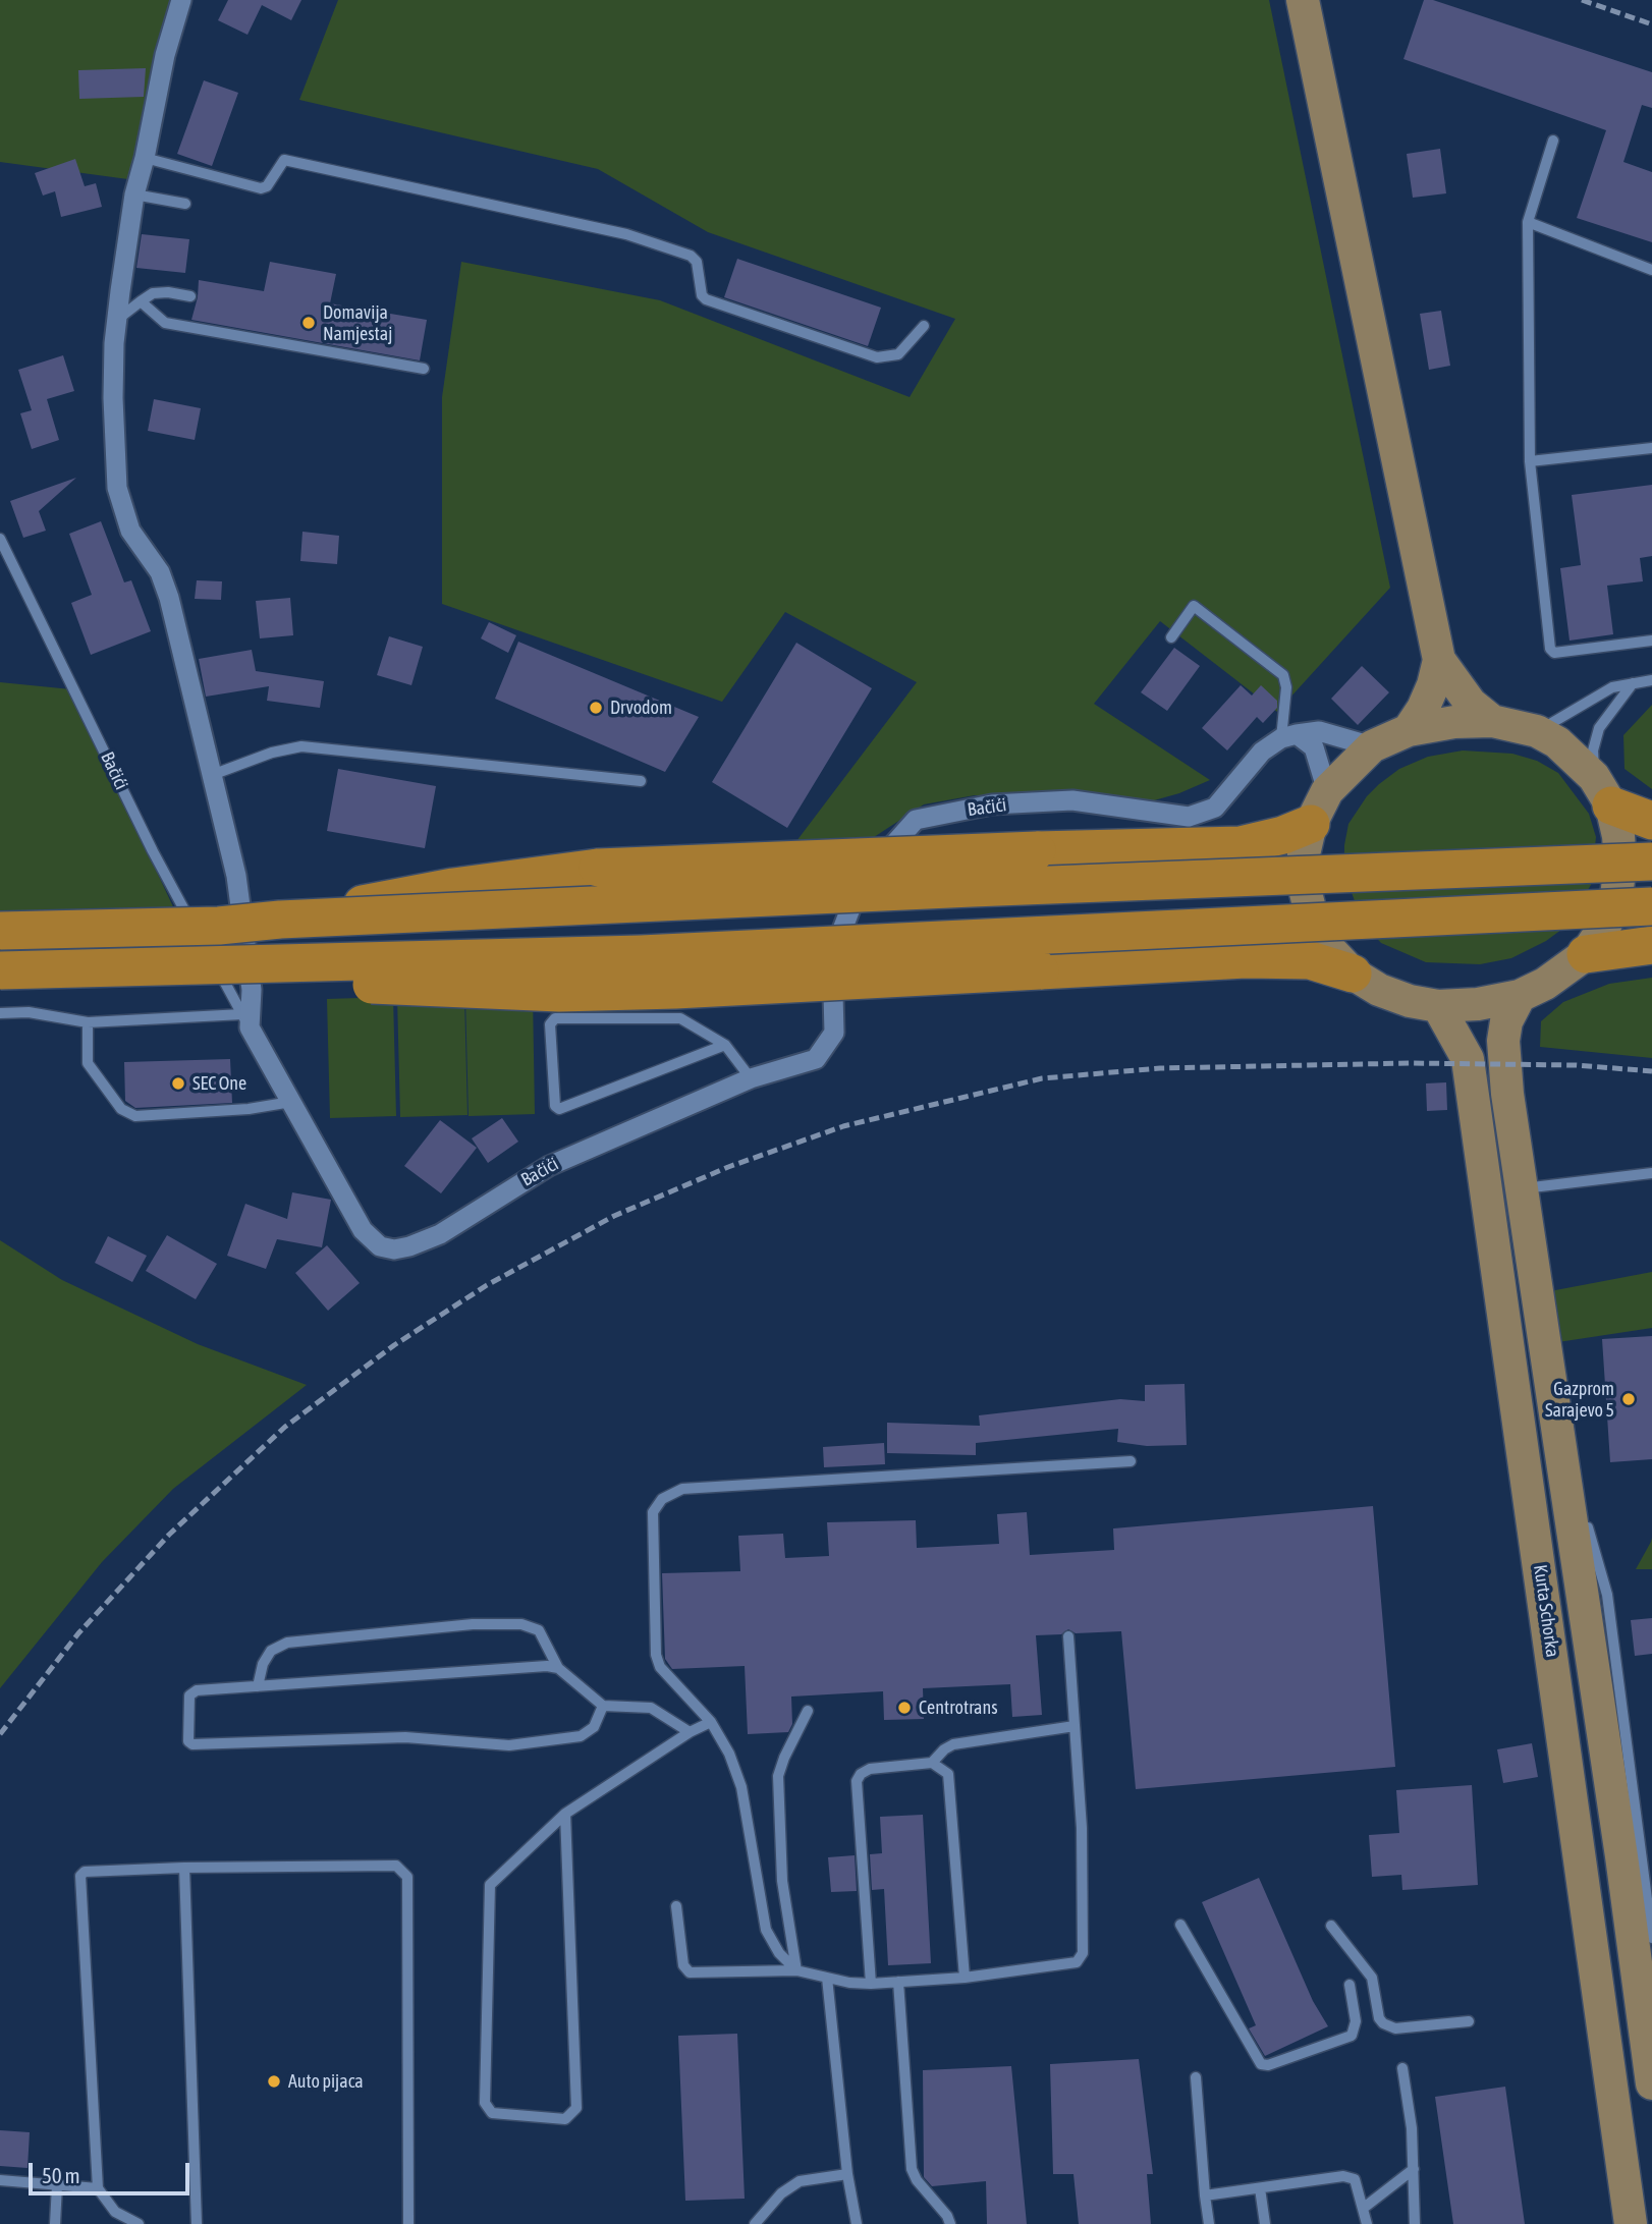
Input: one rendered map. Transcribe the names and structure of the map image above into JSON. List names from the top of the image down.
{
  "streets": {
    "main road": ["Kurta Schorka"],
    "street": ["Bačići"]
  },
  "places": [
    "Domavija Namjestaj",
    "Drvodom",
    "SEC One",
    "Gazprom Sarajevo 5",
    "Centrotrans",
    "Auto pijaca"
  ],
  "scale_bar": "50 m"
}
